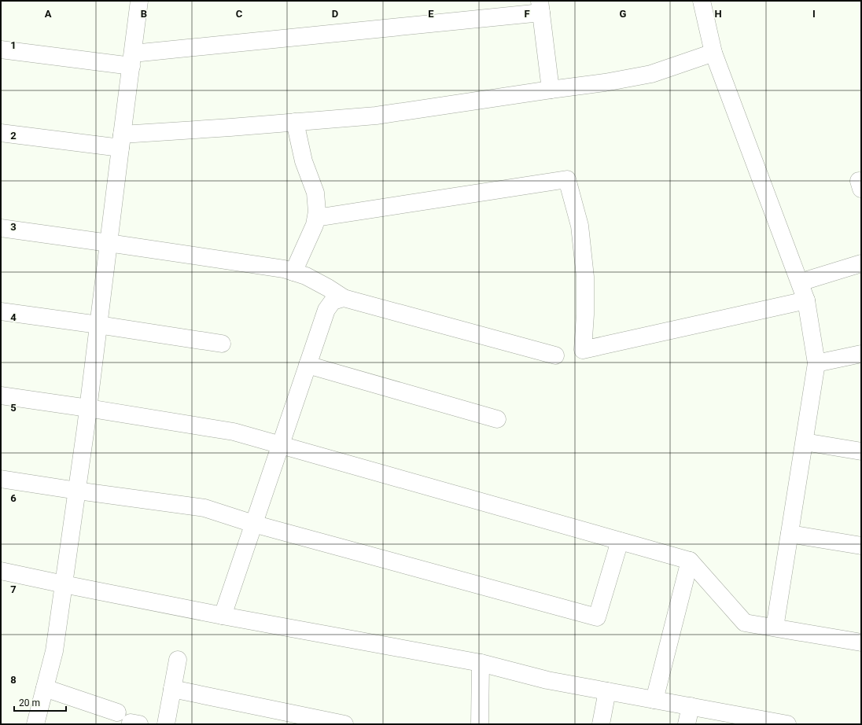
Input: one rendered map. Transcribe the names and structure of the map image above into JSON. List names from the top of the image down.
{
  "scale_bar": "20 m",
  "grid": {
    "columns": [
      "A",
      "B",
      "C",
      "D",
      "E",
      "F",
      "G",
      "H",
      "I"
    ],
    "rows": [
      "1",
      "2",
      "3",
      "4",
      "5",
      "6",
      "7",
      "8"
    ]
  }
}
